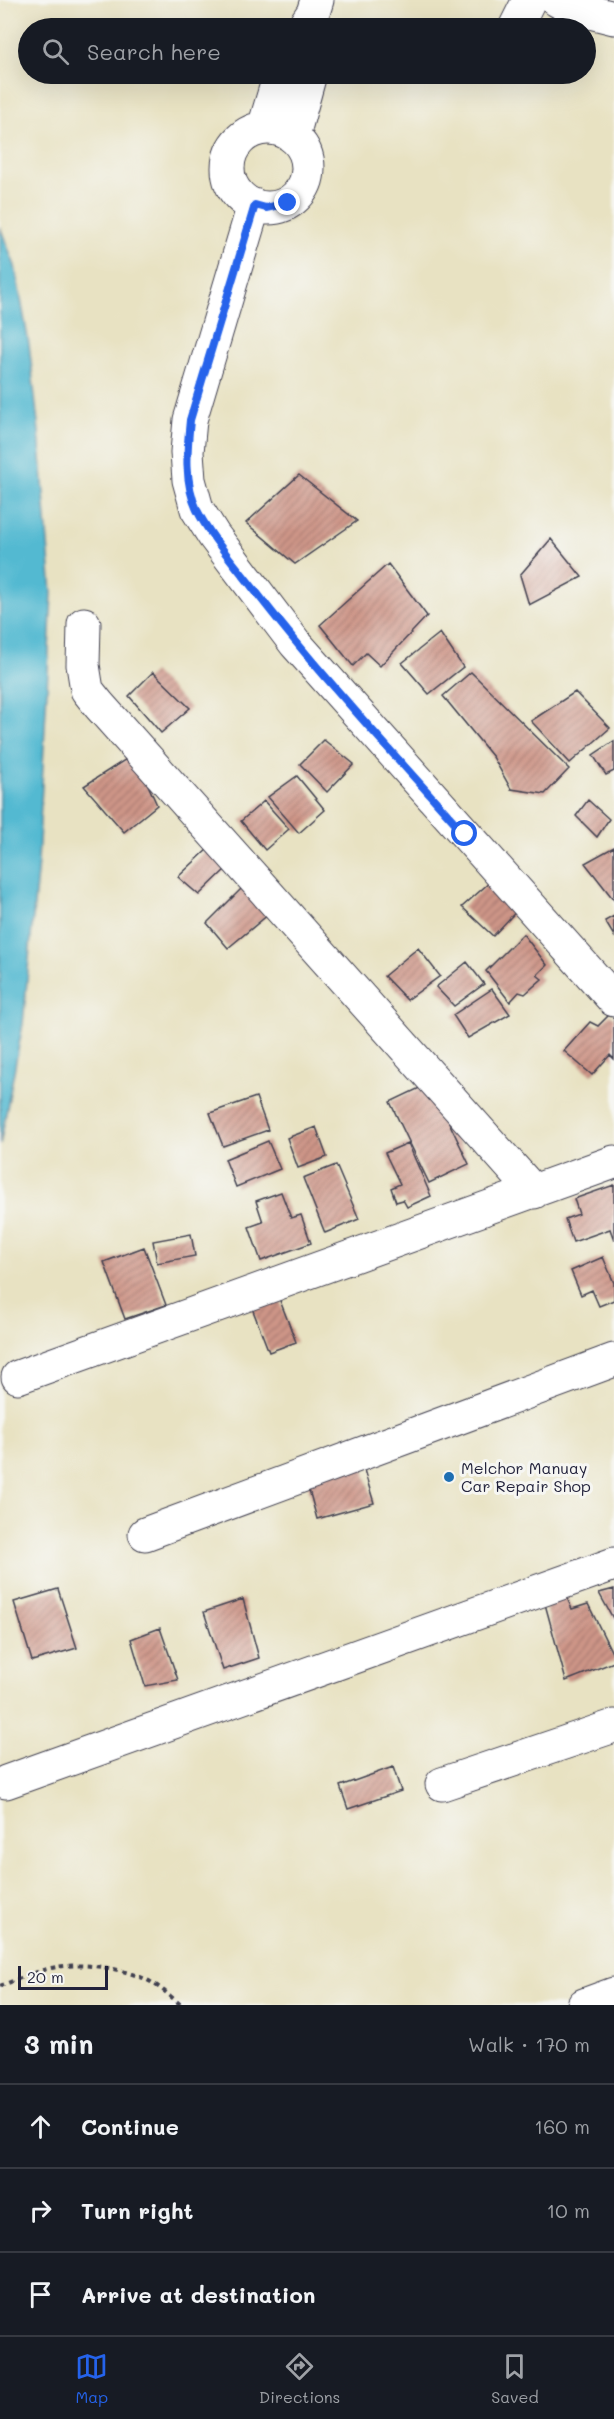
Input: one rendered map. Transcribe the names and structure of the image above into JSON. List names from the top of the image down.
{
  "places": ["Melchor Manuay Car Repair Shop"],
  "scale_bar": "20 m",
  "page": {
    "search": "Search here",
    "scale": "20 m",
    "heading": ["3 min", "Walk · 170 m"],
    "list": [
      ["Continue", "160 m"],
      ["Turn right", "10 m"],
      "Arrive at destination"
    ],
    "nav": ["Map", "Directions", "Saved"]
  }
}
